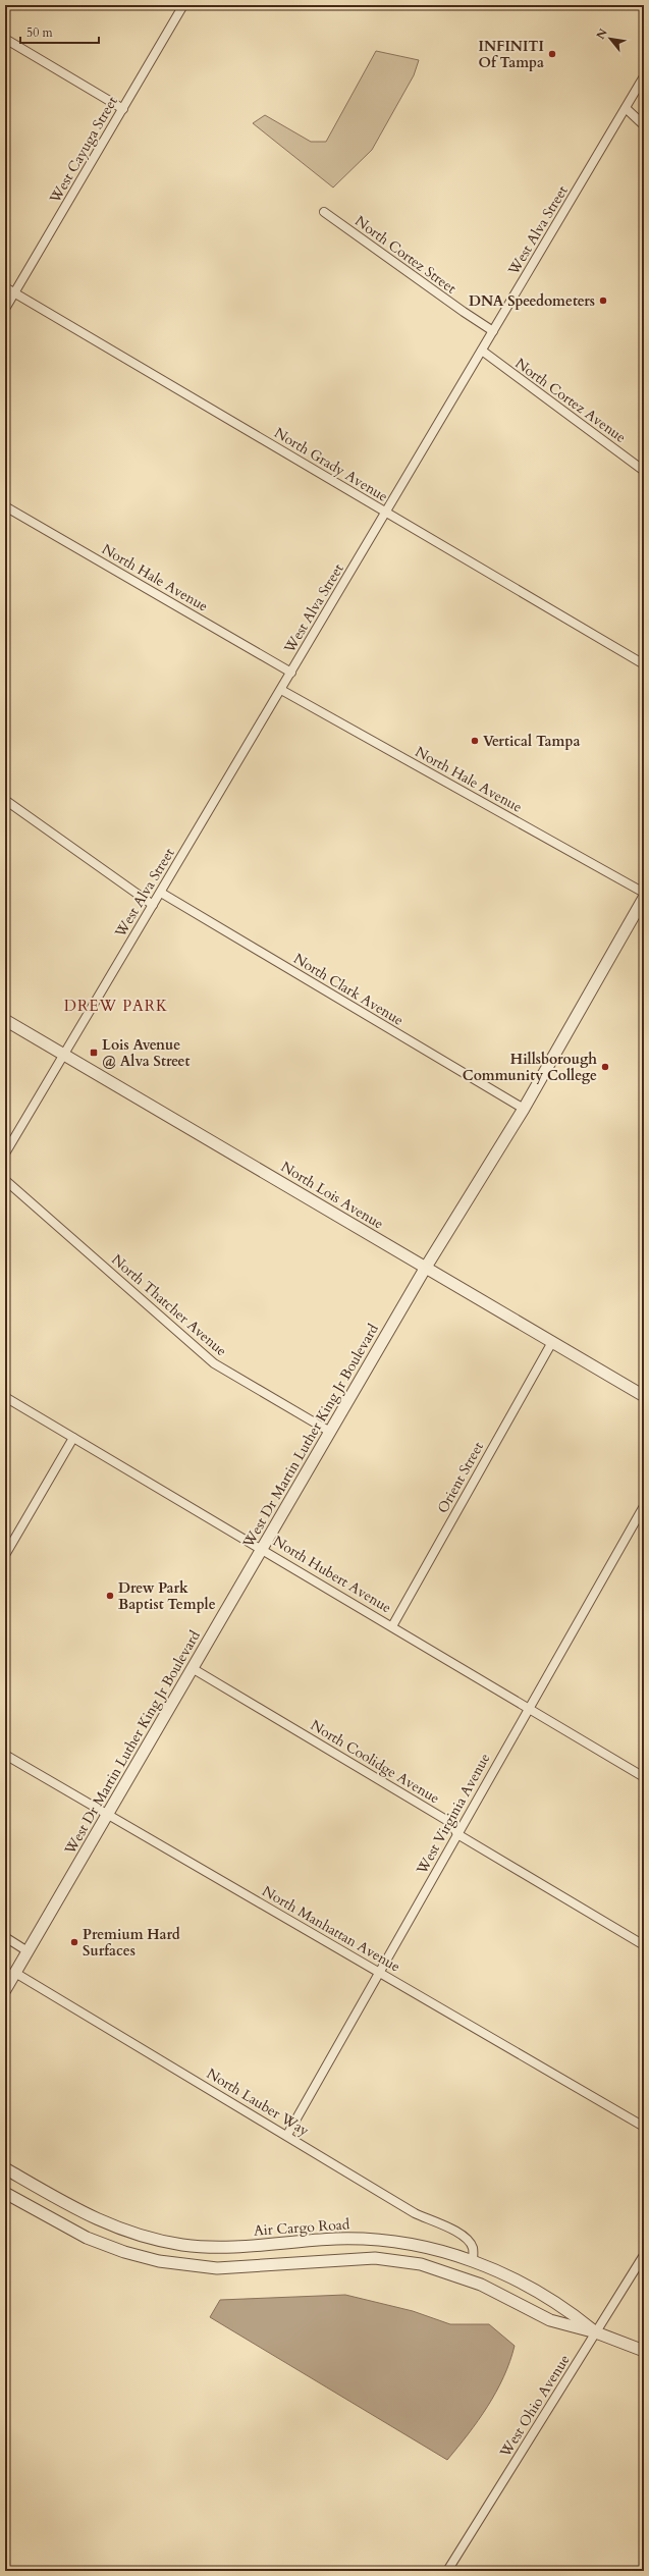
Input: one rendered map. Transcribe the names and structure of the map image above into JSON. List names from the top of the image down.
{
  "streets": {
    "street": [
      "West Cayuga Street",
      "West Alva Street",
      "North Cortez Street",
      "North Cortez Avenue",
      "North Grady Avenue",
      "North Hale Avenue",
      "North Clark Avenue",
      "North Lois Avenue",
      "North Thatcher Avenue",
      "West Dr Martin Luther King Jr Boulevard",
      "Orient Street",
      "North Hubert Avenue",
      "North Coolidge Avenue",
      "West Virginia Avenue",
      "North Manhattan Avenue",
      "North Lauber Way",
      "Air Cargo Road",
      "West Ohio Avenue"
    ]
  },
  "crossings": [
    ["West Cayuga Street", "North Grady Avenue"],
    ["West Alva Street", "North Cortez Street"],
    ["West Alva Street", "North Cortez Avenue"],
    ["West Alva Street", "North Grady Avenue"],
    ["West Alva Street", "North Hale Avenue"],
    ["West Alva Street", "North Clark Avenue"],
    ["West Alva Street", "North Lois Avenue"],
    ["North Clark Avenue", "West Dr Martin Luther King Jr Boulevard"],
    ["North Lois Avenue", "West Dr Martin Luther King Jr Boulevard"],
    ["North Lois Avenue", "Orient Street"],
    ["North Thatcher Avenue", "West Dr Martin Luther King Jr Boulevard"],
    ["West Dr Martin Luther King Jr Boulevard", "North Hubert Avenue"],
    ["West Dr Martin Luther King Jr Boulevard", "North Coolidge Avenue"],
    ["West Dr Martin Luther King Jr Boulevard", "North Manhattan Avenue"],
    ["West Dr Martin Luther King Jr Boulevard", "North Lauber Way"],
    ["Orient Street", "North Hubert Avenue"],
    ["North Hubert Avenue", "West Virginia Avenue"],
    ["North Coolidge Avenue", "West Virginia Avenue"],
    ["West Virginia Avenue", "North Manhattan Avenue"],
    ["West Virginia Avenue", "North Lauber Way"],
    ["North Lauber Way", "Air Cargo Road"],
    ["Air Cargo Road", "West Ohio Avenue"]
  ],
  "districts": ["DREW PARK"],
  "places": {
    "other": [
      "INFINITI Of Tampa",
      "DNA Speedometers",
      "Vertical Tampa",
      "Hillsborough Community College",
      "Drew Park Baptist Temple",
      "Premium Hard Surfaces"
    ],
    "transit": ["Lois Avenue @ Alva Street"]
  },
  "scale_bar": "50 m",
  "north": "top left"
}
